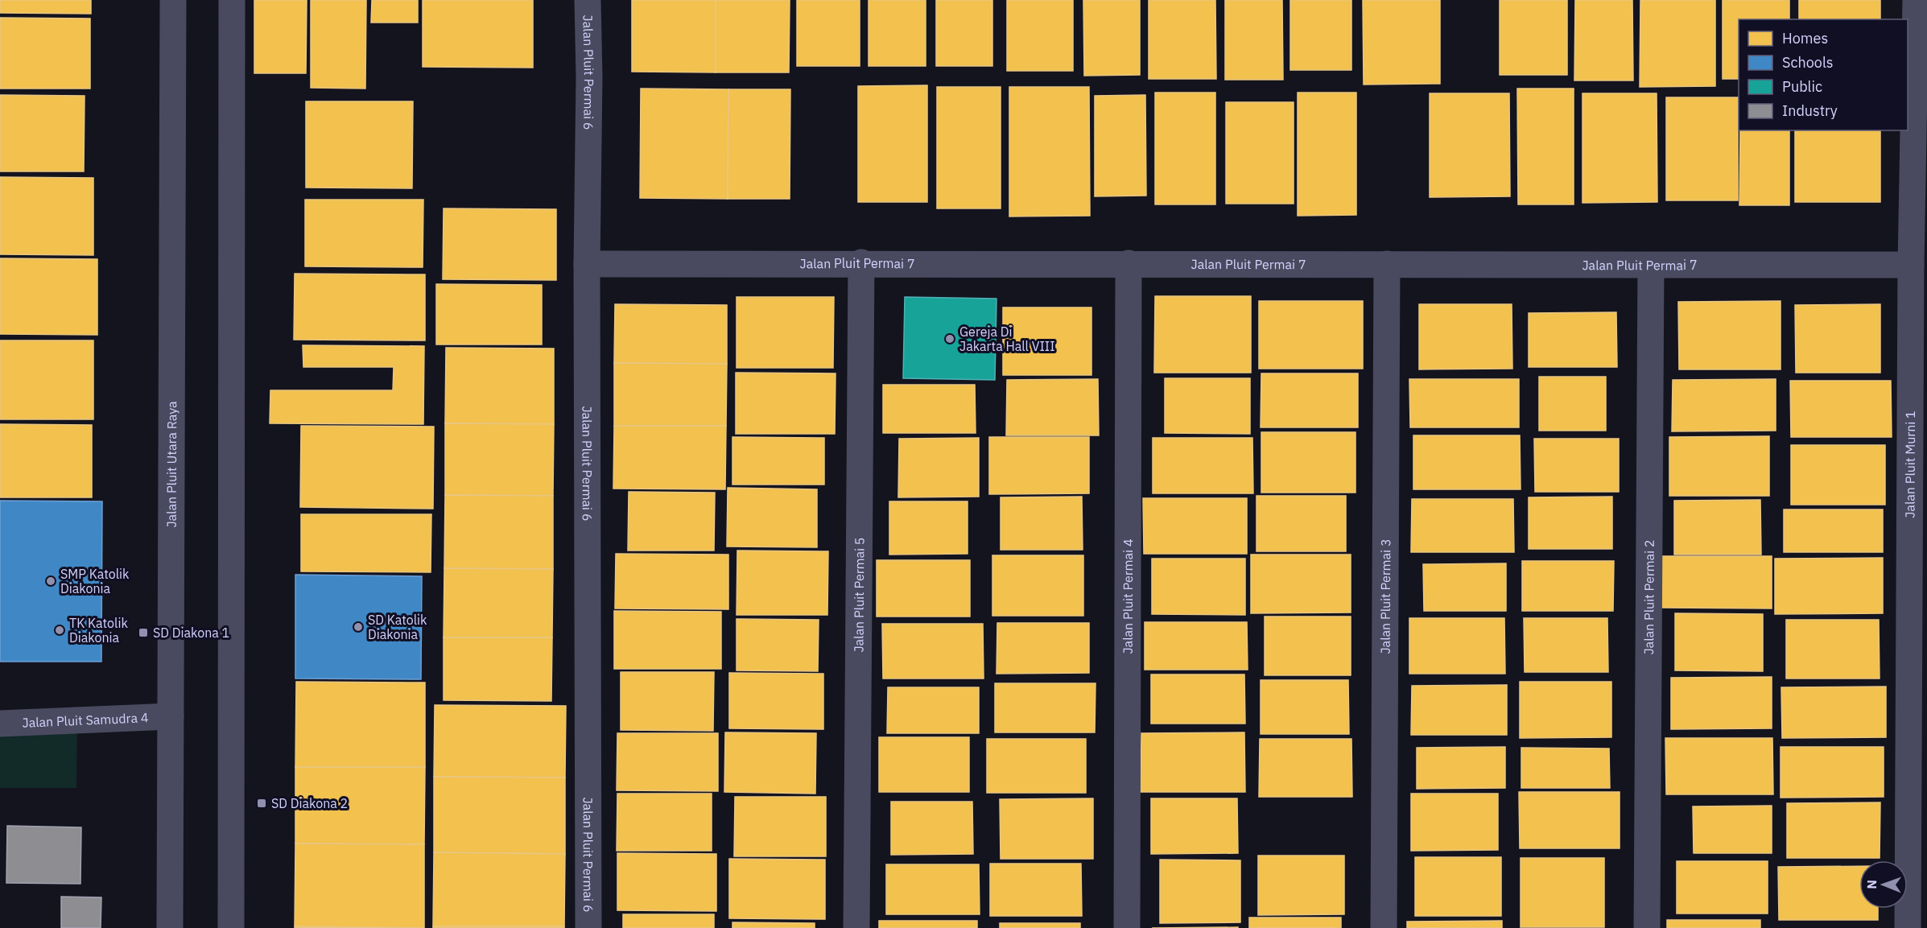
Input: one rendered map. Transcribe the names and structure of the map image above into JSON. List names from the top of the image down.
{
  "streets": {
    "street": [
      "Jalan Pluit Permai 6",
      "Jalan Pluit Permai 7",
      "Jalan Pluit Murni 1",
      "Jalan Pluit Utara Raya",
      "Jalan Pluit Permai 5",
      "Jalan Pluit Permai 4",
      "Jalan Pluit Permai 3",
      "Jalan Pluit Permai 2",
      "Jalan Pluit Samudra 4"
    ]
  },
  "crossings": [
    ["Jalan Pluit Permai 6", "Jalan Pluit Permai 7"],
    ["Jalan Pluit Permai 7", "Jalan Pluit Murni 1"],
    ["Jalan Pluit Permai 7", "Jalan Pluit Permai 5"],
    ["Jalan Pluit Permai 7", "Jalan Pluit Permai 4"],
    ["Jalan Pluit Permai 7", "Jalan Pluit Permai 3"],
    ["Jalan Pluit Permai 7", "Jalan Pluit Permai 2"],
    ["Jalan Pluit Utara Raya", "Jalan Pluit Samudra 4"]
  ],
  "places": {
    "other": [
      "Gereja Di Jakarta Hall VIII",
      "SMP Katolik Diakonia",
      "SD Katolik Diakonia",
      "TK Katolik Diakonia"
    ],
    "transit": ["SD Diakona 1", "SD Diakona 2"]
  },
  "legend": [
    "Homes",
    "Schools",
    "Public",
    "Industry"
  ],
  "north": "left"
}
